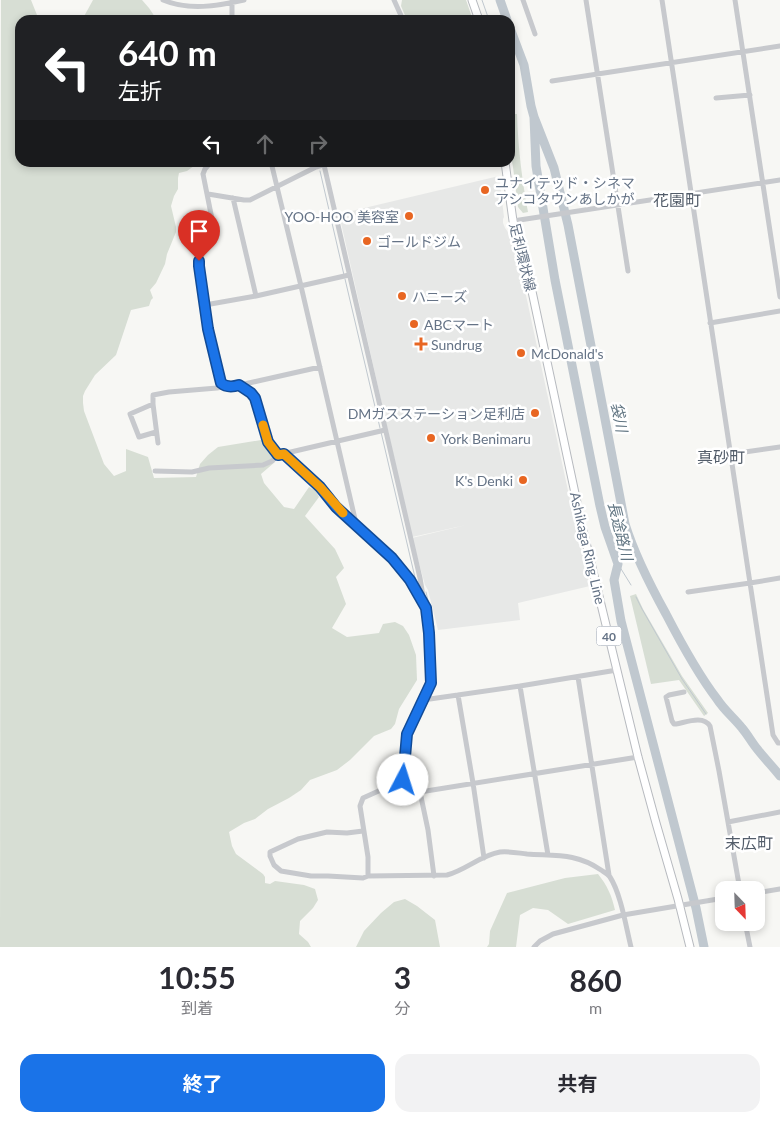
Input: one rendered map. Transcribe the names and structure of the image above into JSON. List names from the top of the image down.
{
  "streets": {
    "main road": ["足利環状線", "40"]
  },
  "crossings": [
    ["足利環状線", "40"]
  ],
  "districts": ["花園町", "真砂町", "末広町"],
  "water": ["袋川", "長途路川"],
  "places": {
    "other": [
      "ユナイテッド・シネマ アシコタウンあしかが",
      "YOO-HOO 美容室",
      "ゴールドジム",
      "ハニーズ",
      "ABCマート",
      "McDonald's",
      "DMガスステーション足利店",
      "York Benimaru",
      "K's Denki"
    ],
    "health": ["Sundrug"]
  },
  "north": "bottom right",
  "page": {
    "turn": ["640 m", "左折"],
    "eta": [
      "10:55",
      "到着",
      "3",
      "分",
      "860",
      "m"
    ],
    "buttons": ["終了", "共有"]
  }
}
